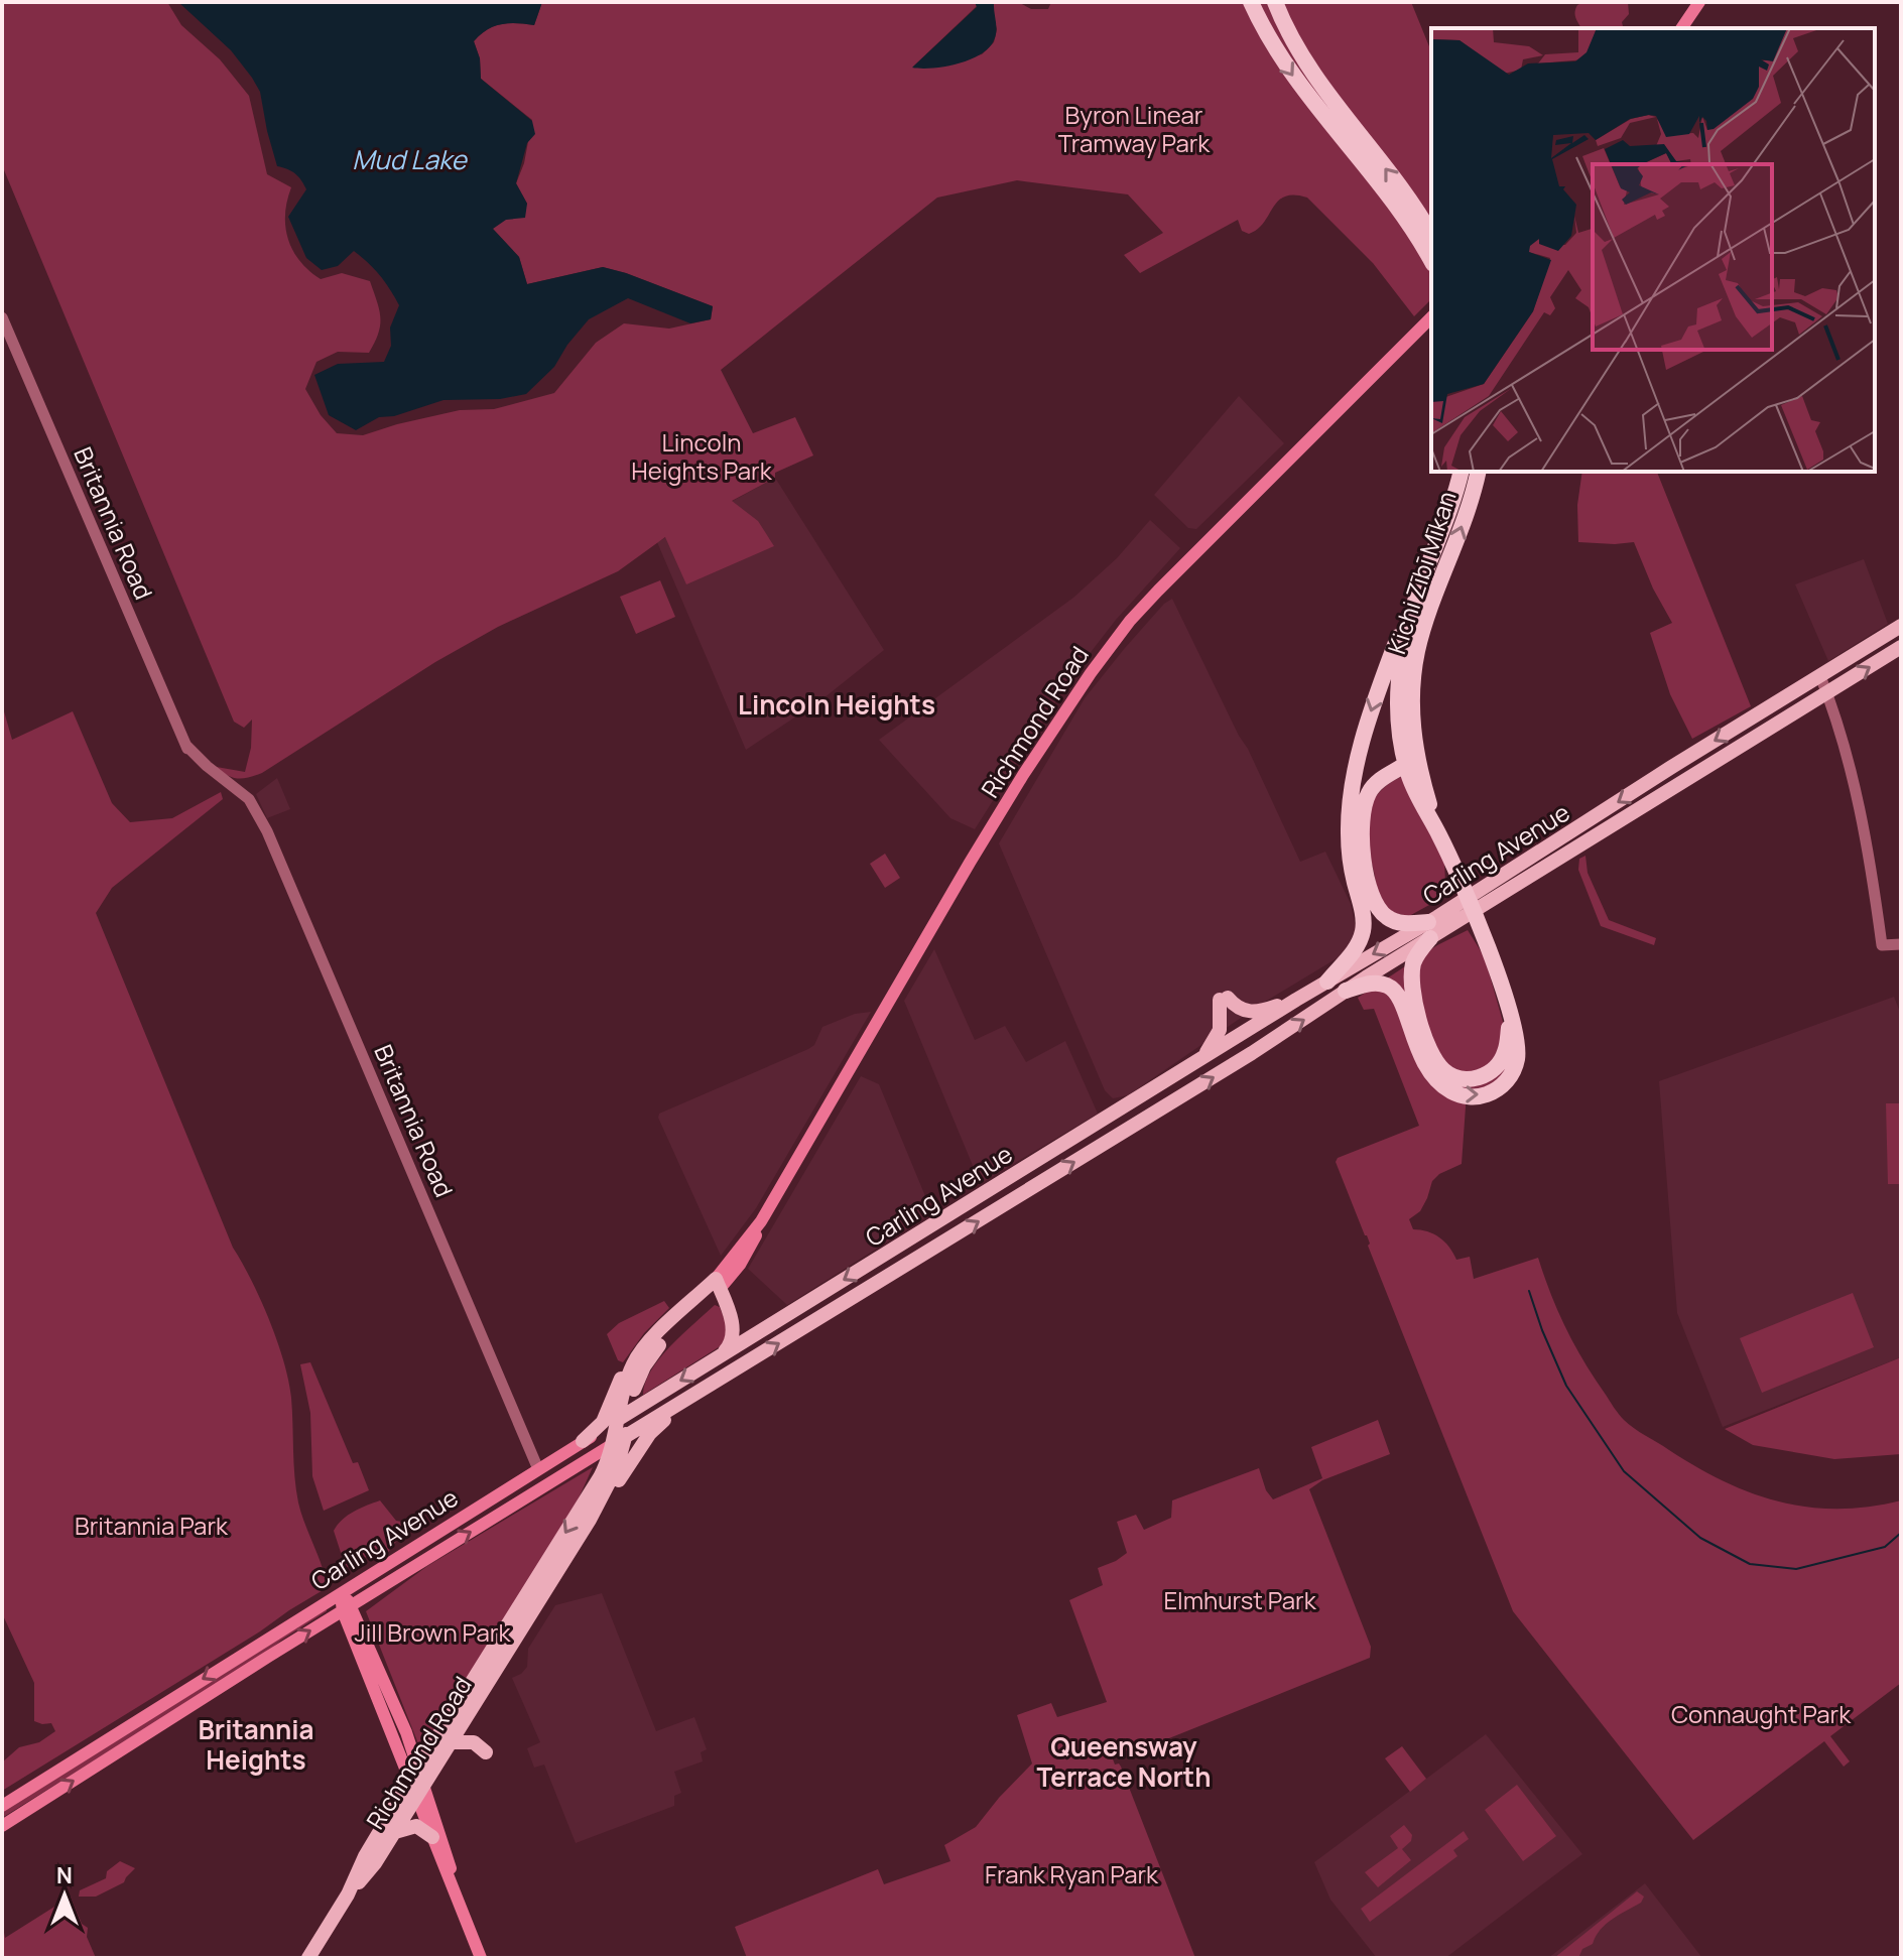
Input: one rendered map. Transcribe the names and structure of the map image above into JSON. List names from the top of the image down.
{
  "streets": {
    "highway": ["Kichi Zībī Mīkan"],
    "main road": ["Richmond Road", "Carling Avenue"],
    "street": ["Britannia Road"]
  },
  "crossings": [
    ["Britannia Road", "Carling Avenue"],
    ["Kichi Zībī Mīkan", "Carling Avenue"],
    ["Richmond Road", "Carling Avenue"]
  ],
  "districts": ["Lincoln Heights", "Britannia Heights", "Queensway Terrace North"],
  "water": ["Mud Lake"],
  "parks": [
    "Byron Linear Tramway Park",
    "Lincoln Heights Park",
    "Britannia Park",
    "Elmhurst Park",
    "Jill Brown Park",
    "Connaught Park",
    "Frank Ryan Park"
  ],
  "north": "top"
}
